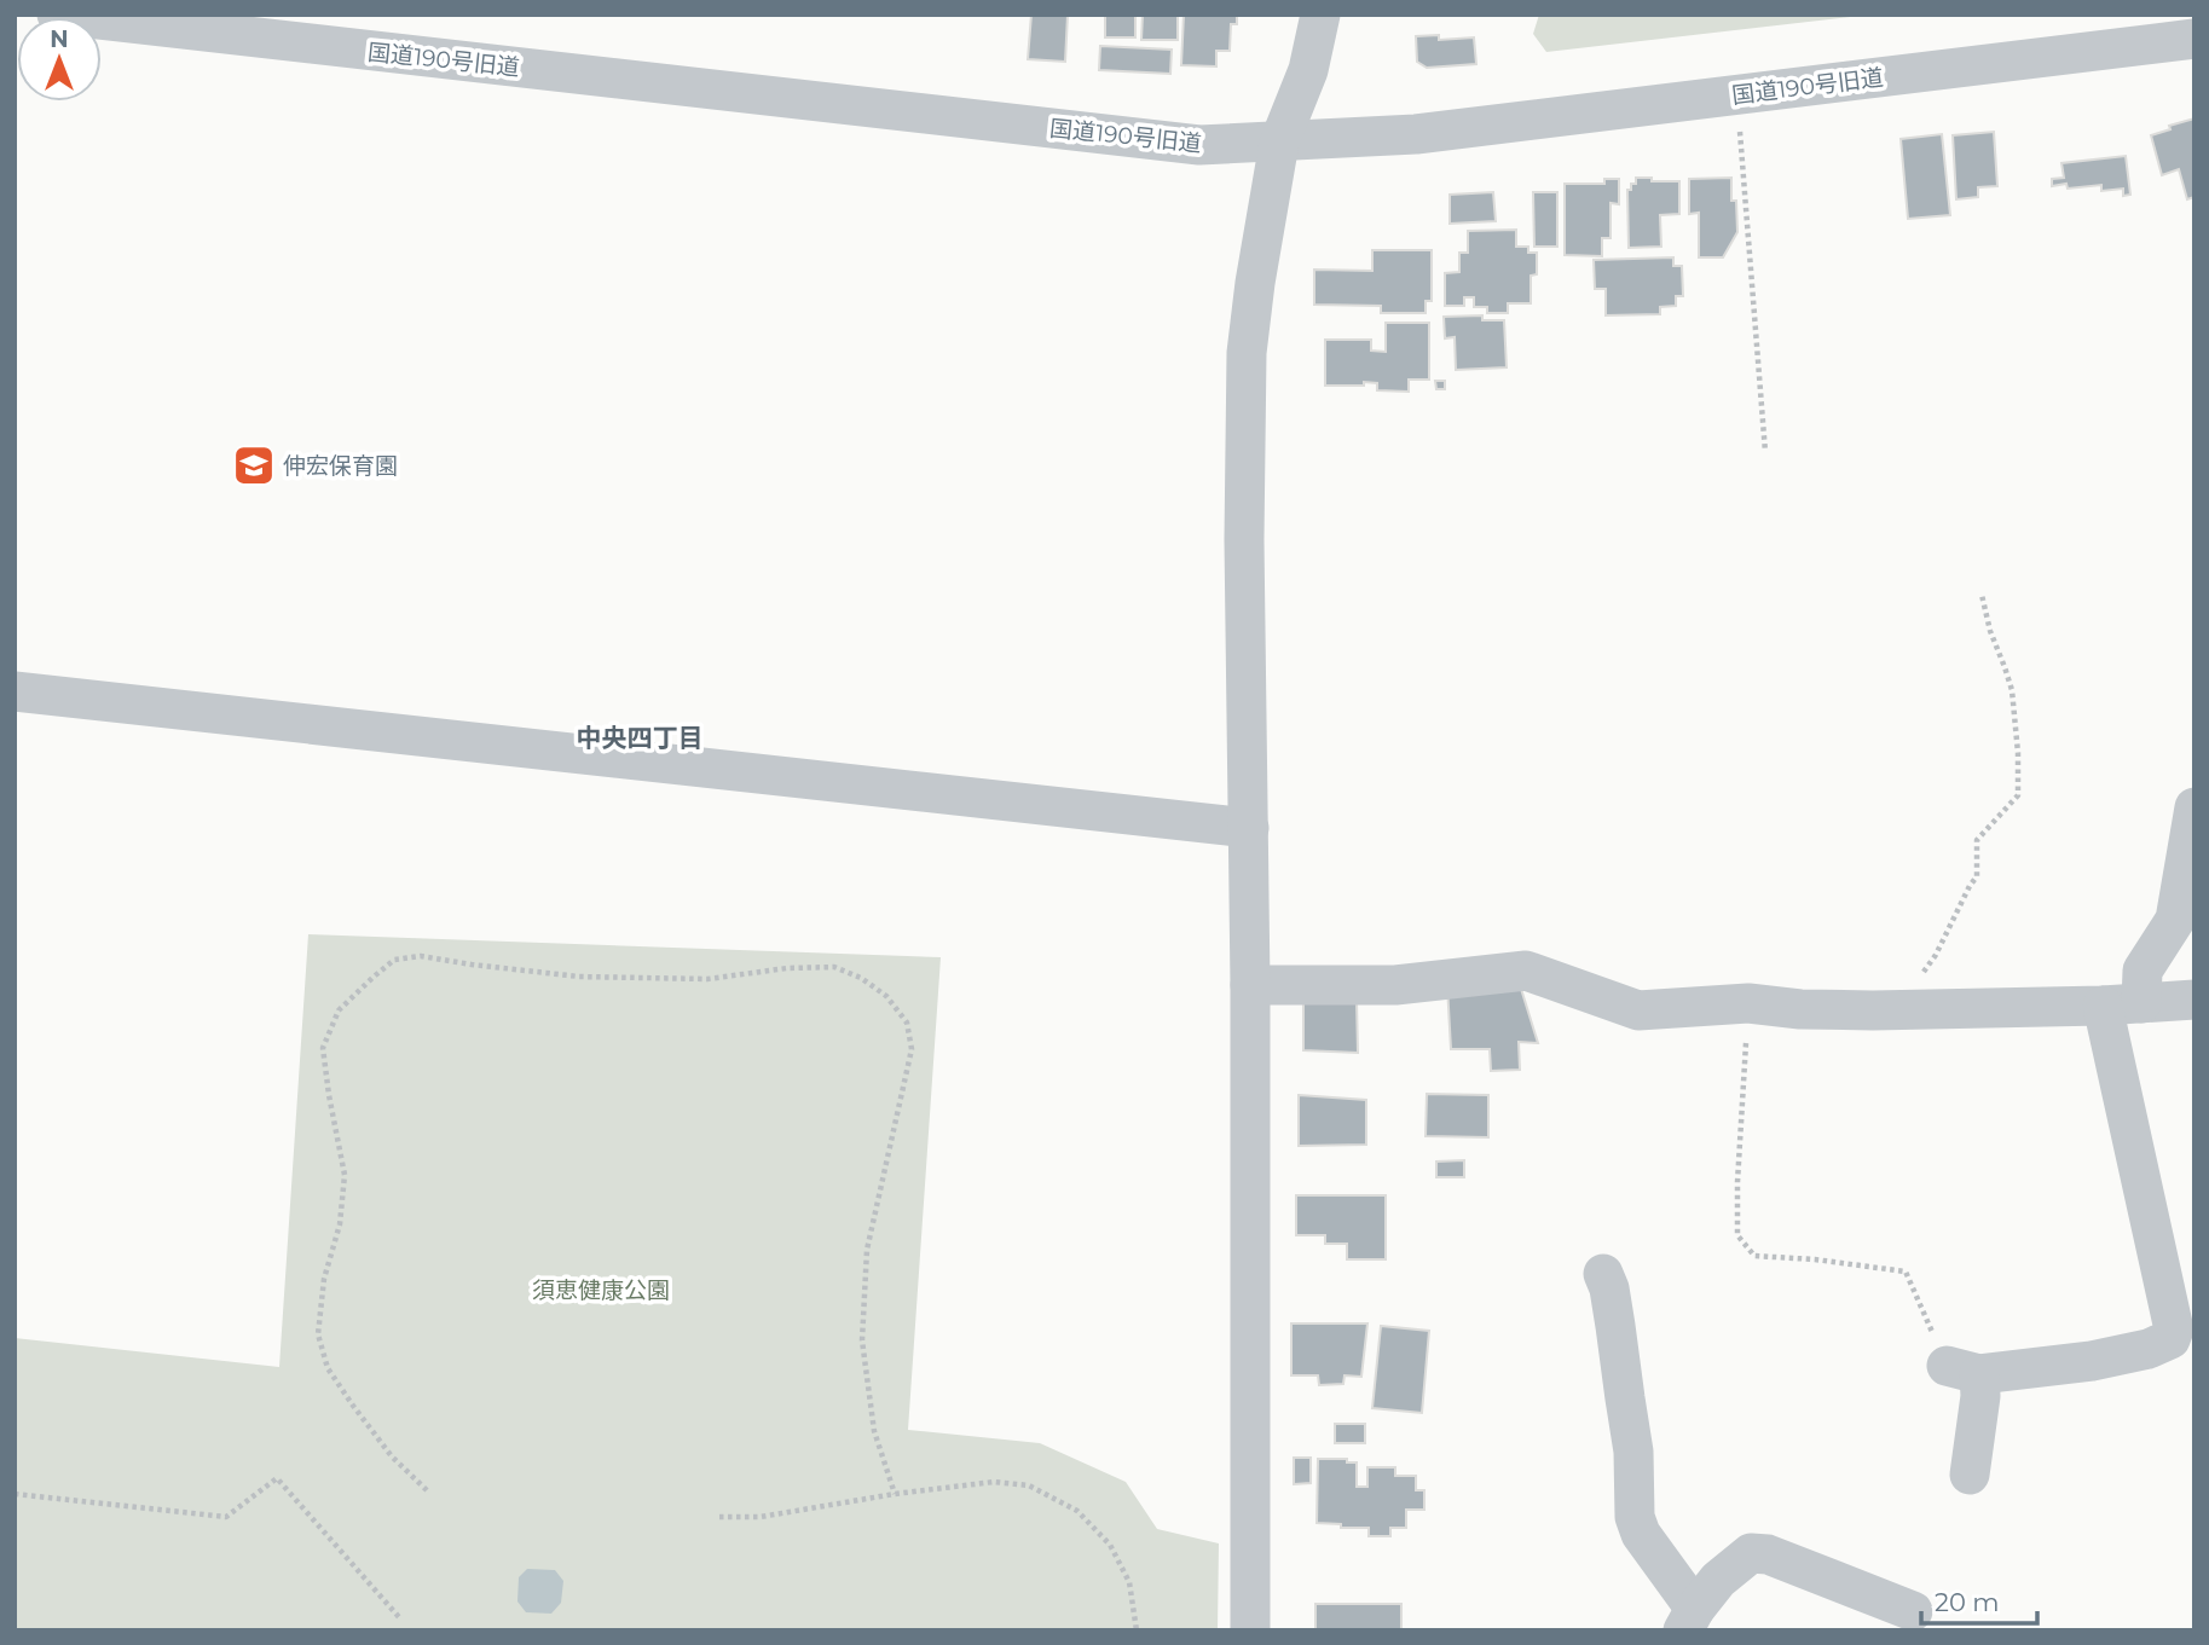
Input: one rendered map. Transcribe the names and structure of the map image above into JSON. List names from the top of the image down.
{
  "streets": {
    "street": ["国道190号旧道"]
  },
  "districts": ["中央四丁目"],
  "parks": ["須恵健康公園"],
  "places": {
    "school or university": ["伸宏保育園"]
  },
  "scale_bar": "20 m",
  "north": "top"
}
